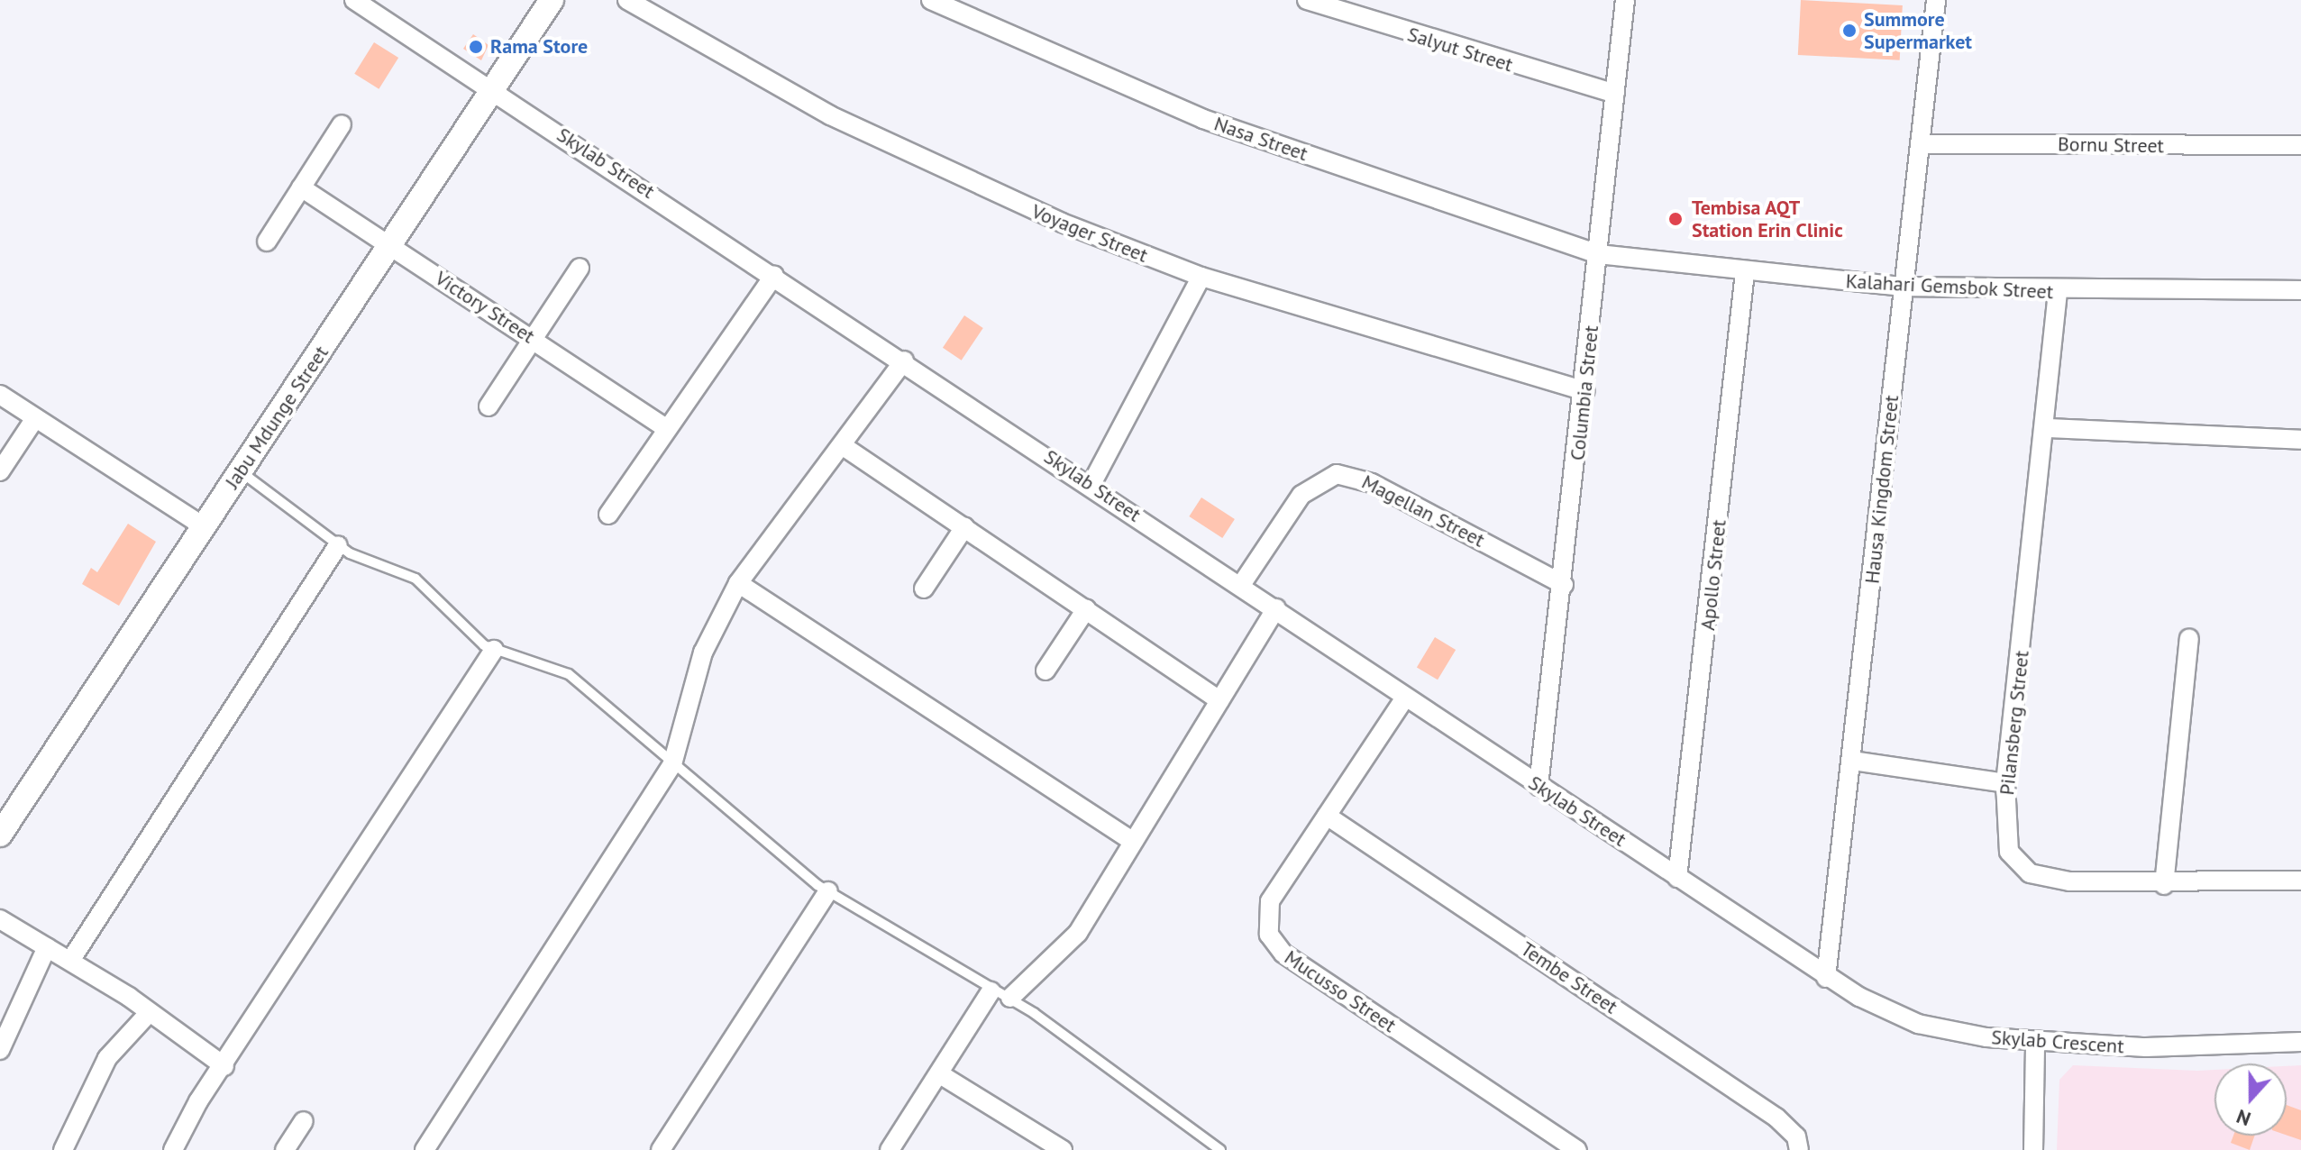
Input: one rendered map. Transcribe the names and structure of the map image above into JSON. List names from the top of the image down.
{
  "streets": {
    "street": [
      "Salyut Street",
      "Nasa Street",
      "Bornu Street",
      "Skylab Street",
      "Voyager Street",
      "Kalahari Gemsbok Street",
      "Victory Street",
      "Columbia Street",
      "Jabu Mdunge Street",
      "Hausa Kingdom Street",
      "Magellan Street",
      "Apollo Street",
      "Pilansberg Street",
      "Tembe Street",
      "Mucusso Street",
      "Skylab Crescent"
    ]
  },
  "crossings": [
    ["Salyut Street", "Columbia Street"],
    ["Nasa Street", "Kalahari Gemsbok Street"],
    ["Nasa Street", "Columbia Street"],
    ["Bornu Street", "Hausa Kingdom Street"],
    ["Skylab Street", "Columbia Street"],
    ["Skylab Street", "Jabu Mdunge Street"],
    ["Skylab Street", "Hausa Kingdom Street"],
    ["Skylab Street", "Magellan Street"],
    ["Skylab Street", "Apollo Street"],
    ["Skylab Street", "Mucusso Street"],
    ["Skylab Street", "Skylab Crescent"],
    ["Voyager Street", "Columbia Street"],
    ["Kalahari Gemsbok Street", "Columbia Street"],
    ["Kalahari Gemsbok Street", "Hausa Kingdom Street"],
    ["Kalahari Gemsbok Street", "Apollo Street"],
    ["Kalahari Gemsbok Street", "Pilansberg Street"],
    ["Victory Street", "Jabu Mdunge Street"],
    ["Columbia Street", "Magellan Street"],
    ["Hausa Kingdom Street", "Skylab Crescent"],
    ["Tembe Street", "Mucusso Street"]
  ],
  "places": ["Summore Supermarket", "Rama Store", "Tembisa AQT Station Erin Clinic"],
  "north": "bottom"
}
